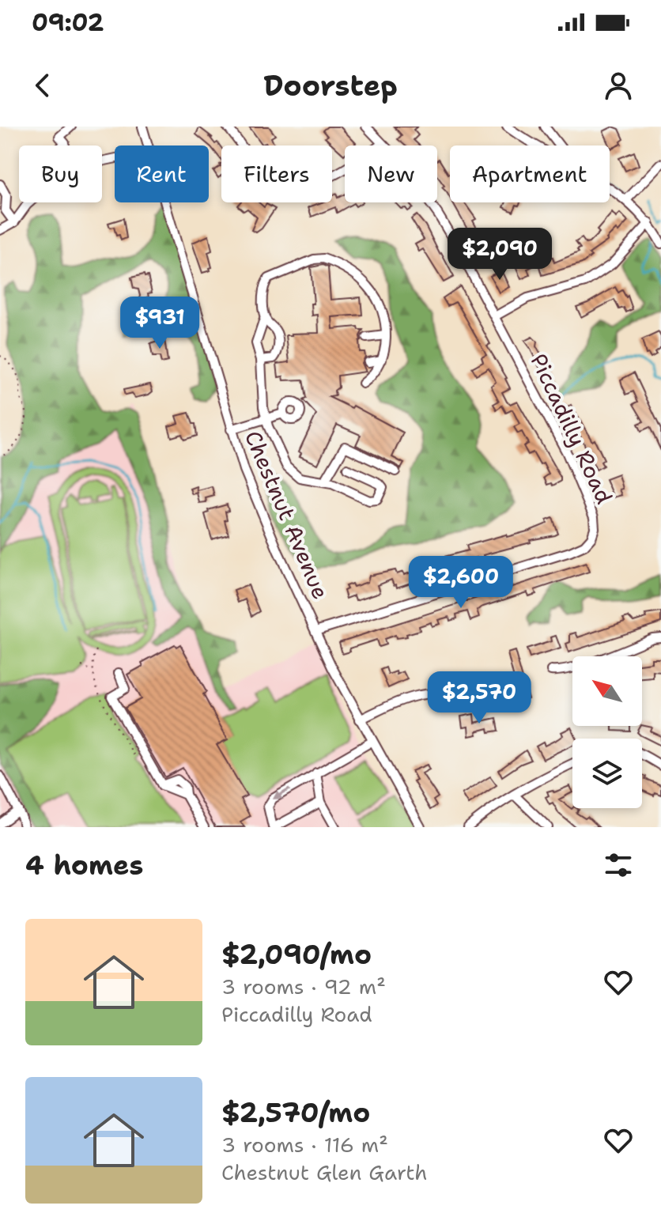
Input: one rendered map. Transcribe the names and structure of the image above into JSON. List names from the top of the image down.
{
  "streets": {
    "street": ["Piccadilly Road", "Chestnut Avenue"]
  },
  "crossings": [
    ["Piccadilly Road", "Chestnut Avenue"]
  ],
  "north": "top left",
  "page": {
    "status": "09:02",
    "header": "Doorstep",
    "chip": [
      "Buy",
      "Rent",
      "Filters",
      "New",
      "Apartment"
    ],
    "price": [
      "$2,090",
      "$931",
      "$2,600",
      "$2,570"
    ],
    "heading": "4 homes",
    "list": [
      {
        "name": "$2,090/mo",
        "note": "3 rooms · 92 m² · Piccadilly Road"
      },
      {
        "name": "$2,570/mo",
        "note": "3 rooms · 116 m² · Chestnut Glen Garth"
      }
    ]
  }
}
